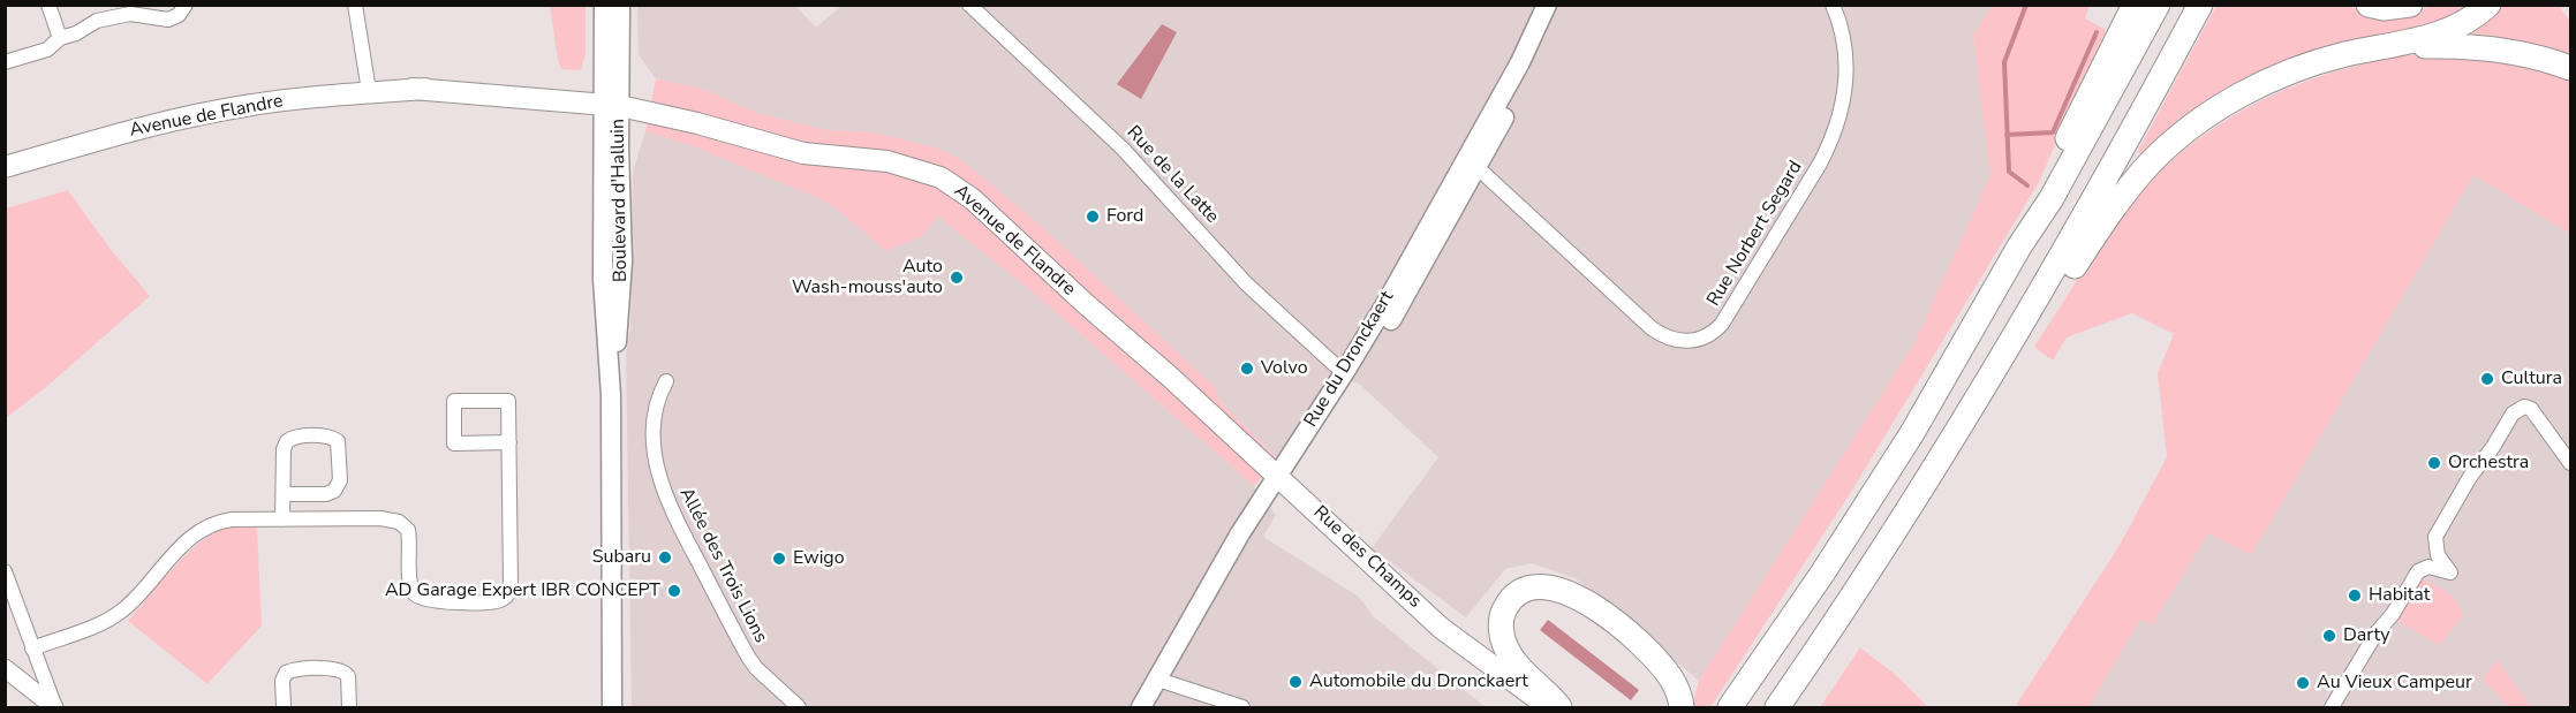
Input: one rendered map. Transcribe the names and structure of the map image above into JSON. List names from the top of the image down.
{
  "streets": {
    "main road": [
      "Avenue de Flandre",
      "Boulevard d'Halluin",
      "Rue du Dronckaert",
      "Rue des Champs"
    ],
    "street": ["Rue de la Latte", "Rue Norbert Segard", "Allée des Trois Lions"]
  },
  "crossings": [
    ["Avenue de Flandre", "Boulevard d'Halluin"],
    ["Avenue de Flandre", "Rue du Dronckaert"],
    ["Avenue de Flandre", "Rue des Champs"],
    ["Rue de la Latte", "Rue du Dronckaert"],
    ["Rue Norbert Segard", "Rue du Dronckaert"],
    ["Rue du Dronckaert", "Rue des Champs"]
  ],
  "places": [
    "Ford",
    "Auto Wash-mouss'auto",
    "Volvo",
    "Cultura",
    "Orchestra",
    "Subaru",
    "Ewigo",
    "AD Garage Expert IBR CONCEPT",
    "Habitat",
    "Darty",
    "Automobile du Dronckaert",
    "Au Vieux Campeur"
  ]
}
